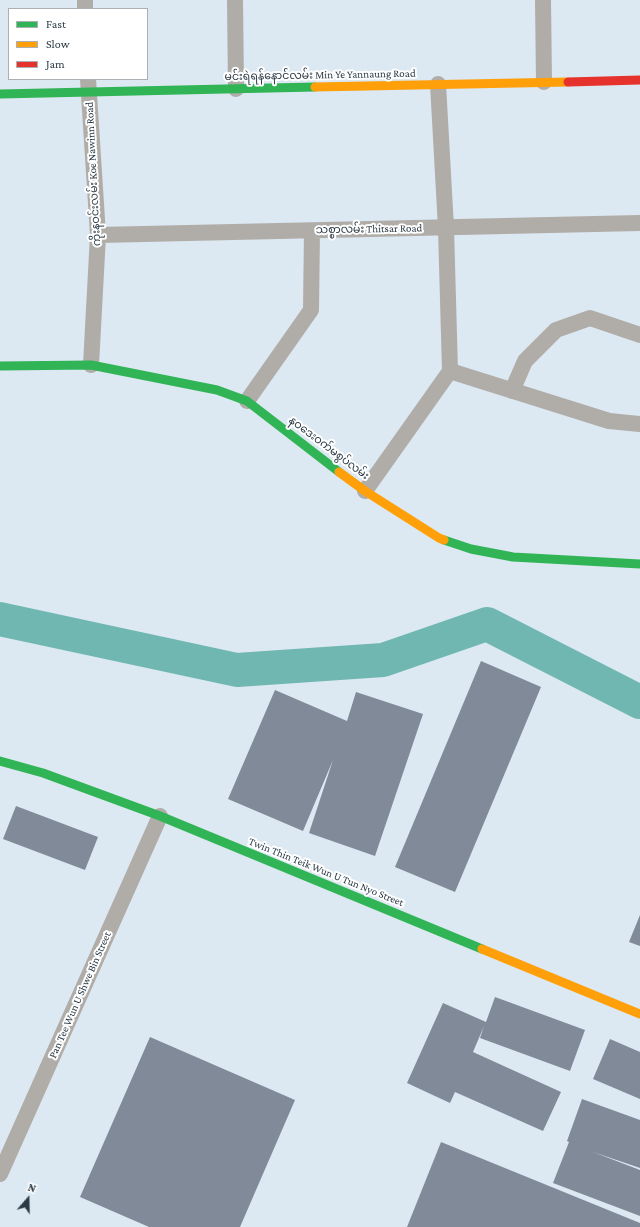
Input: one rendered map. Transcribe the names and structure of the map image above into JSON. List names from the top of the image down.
{
  "streets": {
    "street": [
      "မင်းရဲရန်နောင်လမ်း Min Ye Yannaung Road",
      "ကိုးနဝင်းလမ်း Koe Nawinn Road",
      "သစ္စာလမ်း Thitsar Road",
      "နဝဒေးဝက်မစွပ်လမ်း",
      "Twin Thin Teik Wun U Tun Nyo Street",
      "Pan Tee Wun U Shwe Bin Street"
    ]
  },
  "crossings": [
    ["မင်းရဲရန်နောင်လမ်း Min Ye Yannaung Road", "ကိုးနဝင်းလမ်း Koe Nawinn Road"],
    ["ကိုးနဝင်းလမ်း Koe Nawinn Road", "သစ္စာလမ်း Thitsar Road"],
    ["ကိုးနဝင်းလမ်း Koe Nawinn Road", "နဝဒေးဝက်မစွပ်လမ်း"],
    ["Twin Thin Teik Wun U Tun Nyo Street", "Pan Tee Wun U Shwe Bin Street"]
  ],
  "legend": ["Fast", "Slow", "Jam"],
  "north": "top"
}
